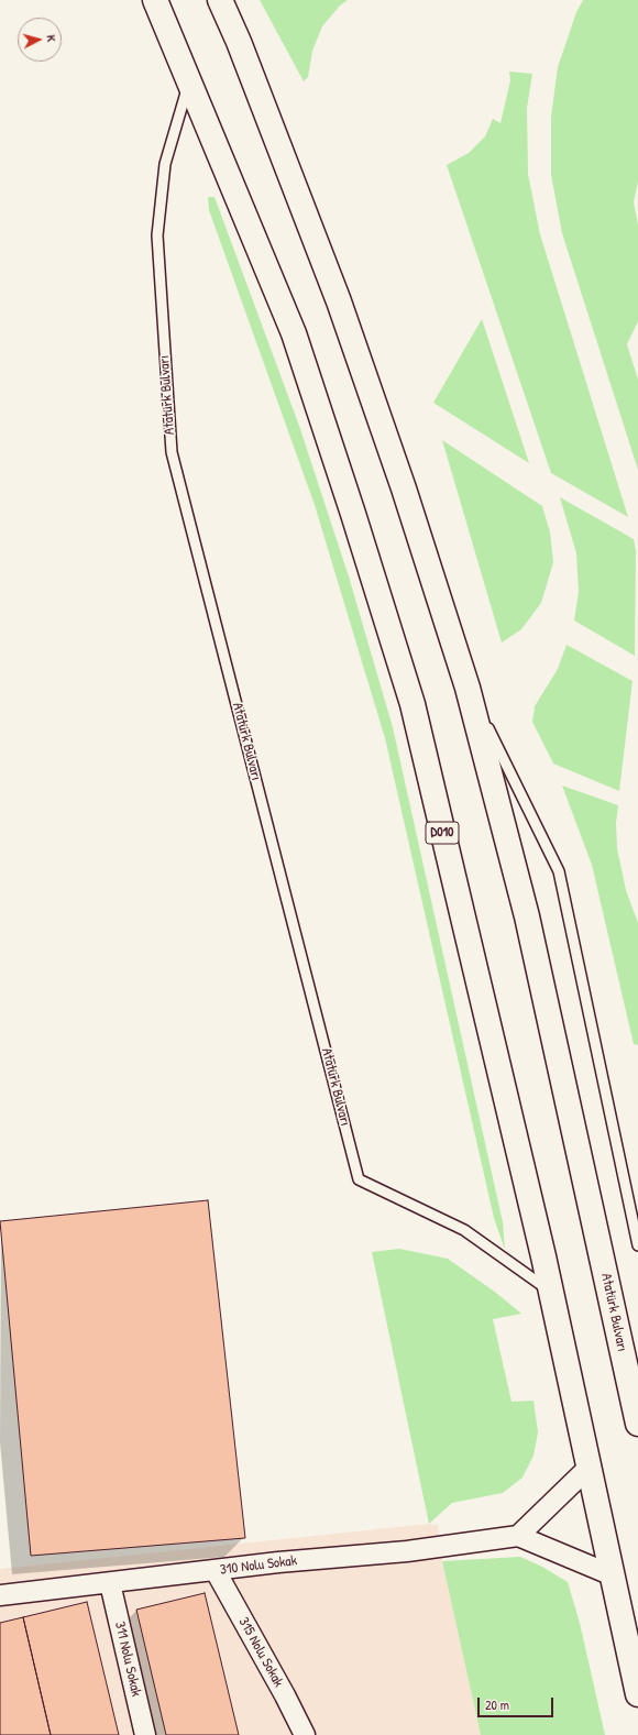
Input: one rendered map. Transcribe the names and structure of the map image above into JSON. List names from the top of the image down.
{
  "streets": {
    "highway": ["Atatürk Bulvarı", "D010"],
    "street": ["310 Nolu Sokak", "315 Nolu Sokak", "311 Nolu Sokak"]
  },
  "crossings": [
    ["Atatürk Bulvarı", "D010"],
    ["310 Nolu Sokak", "315 Nolu Sokak"],
    ["310 Nolu Sokak", "311 Nolu Sokak"]
  ],
  "scale_bar": "20 m",
  "north": "right"
}
